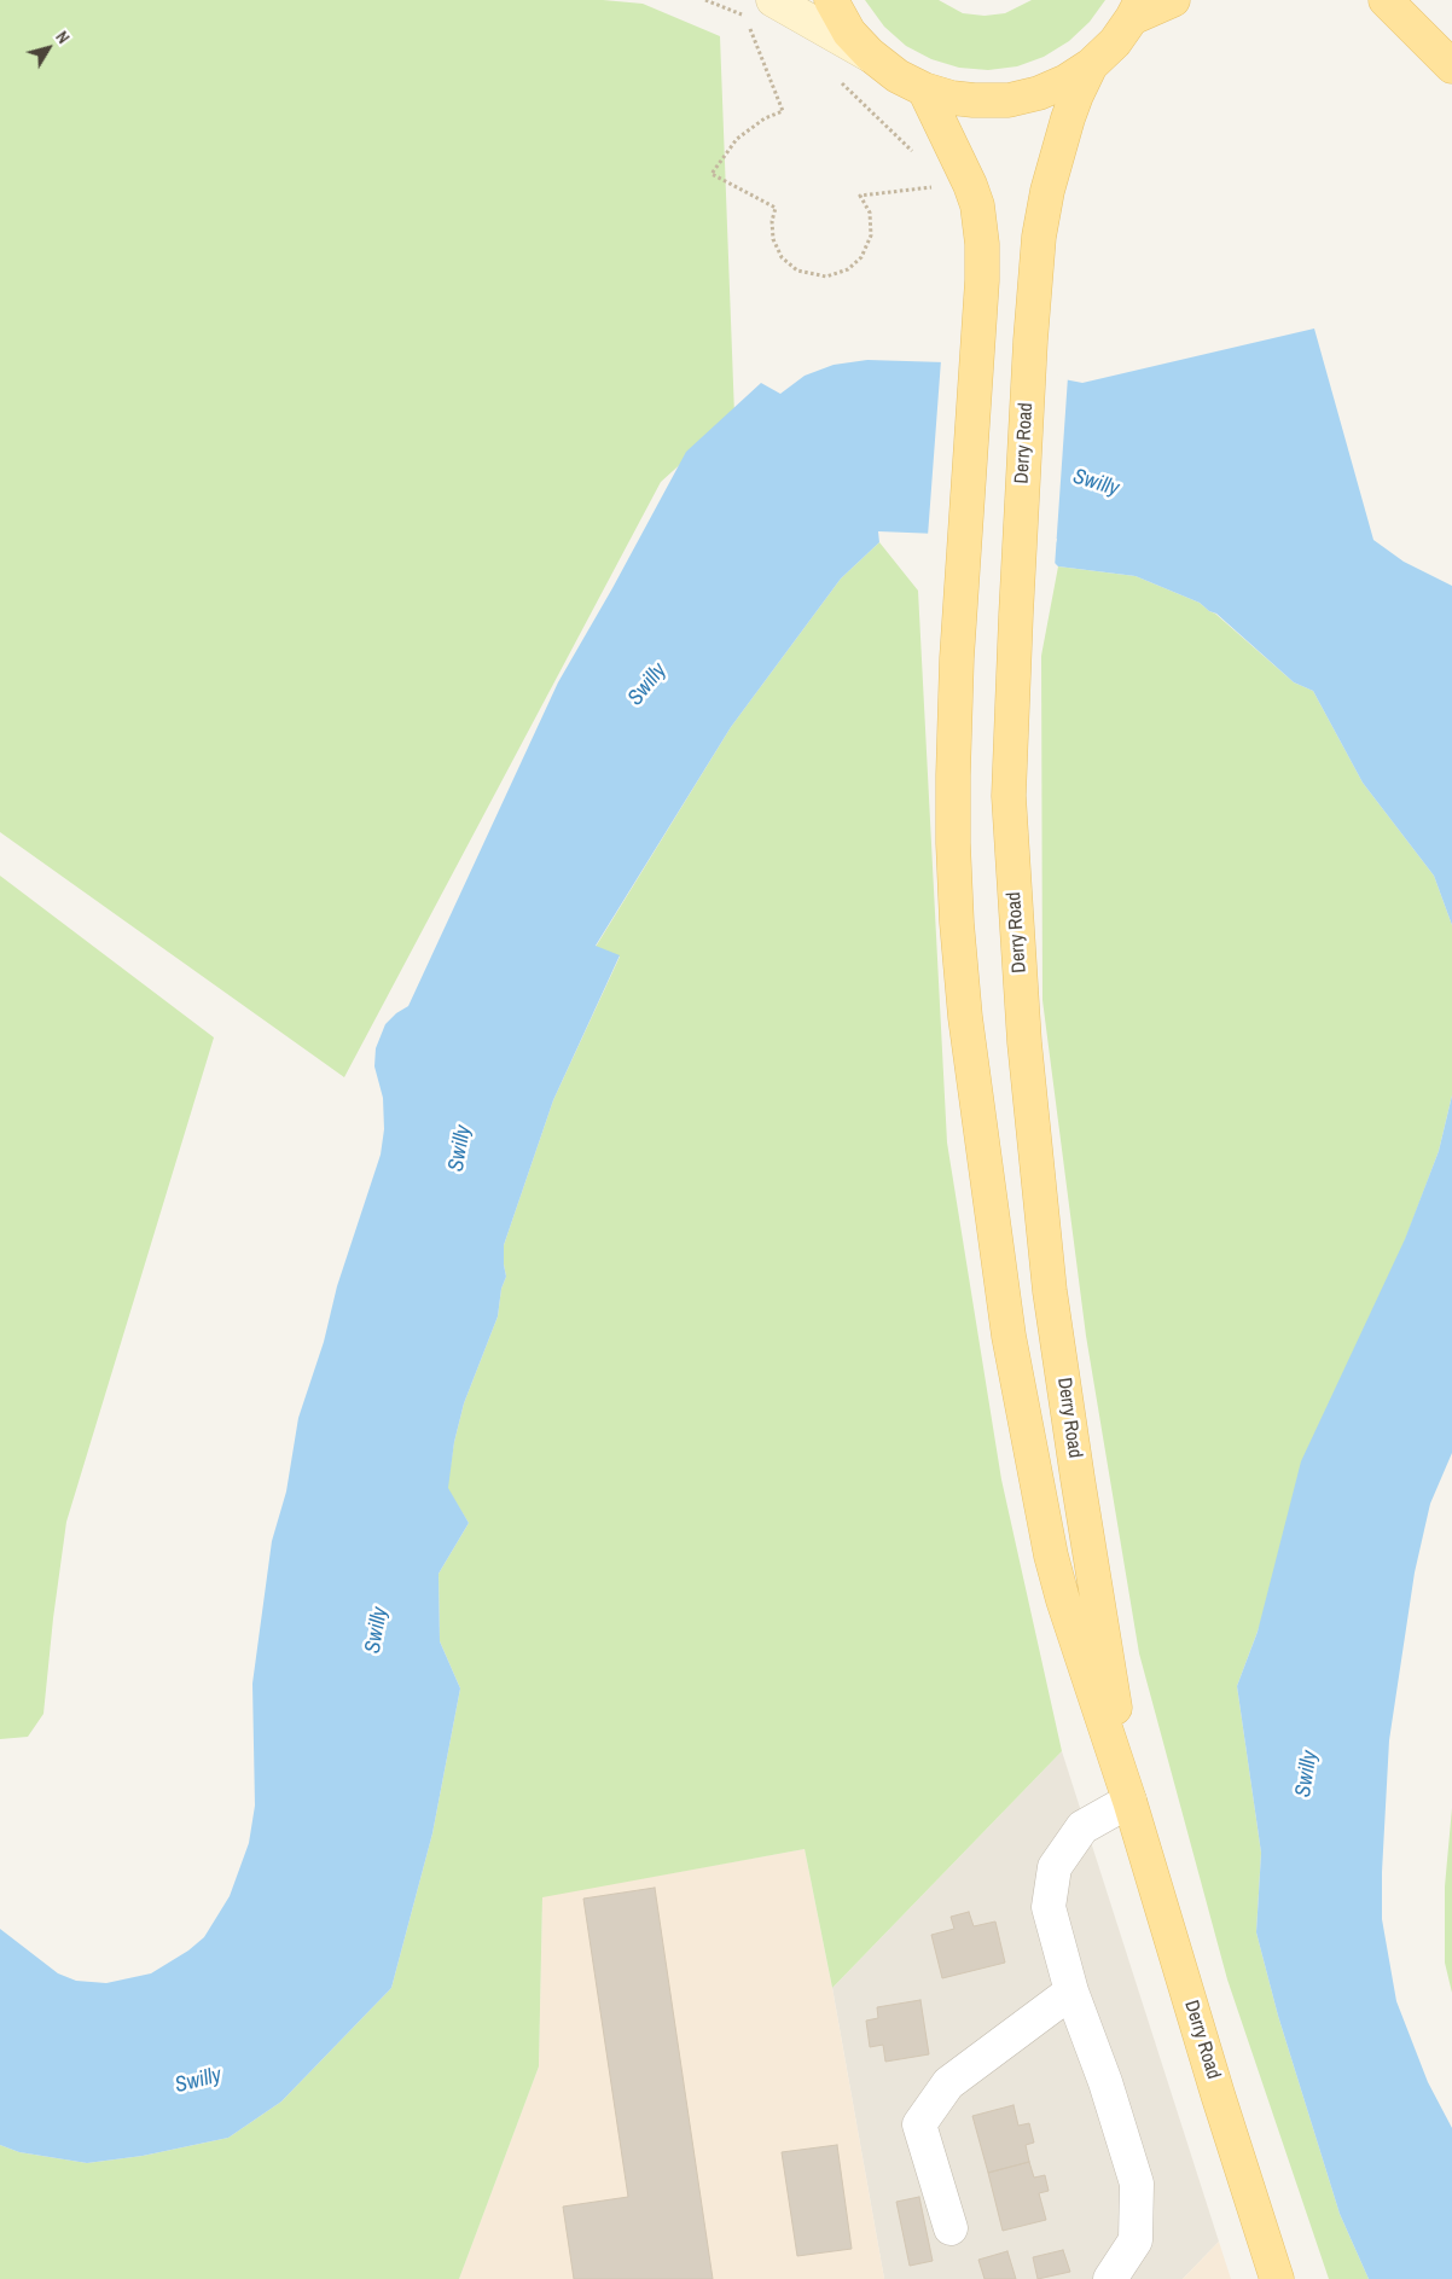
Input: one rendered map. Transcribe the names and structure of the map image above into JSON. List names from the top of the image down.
{
  "streets": {
    "main road": ["Derry Road"]
  },
  "water": ["Swilly"],
  "north": "top right"
}
